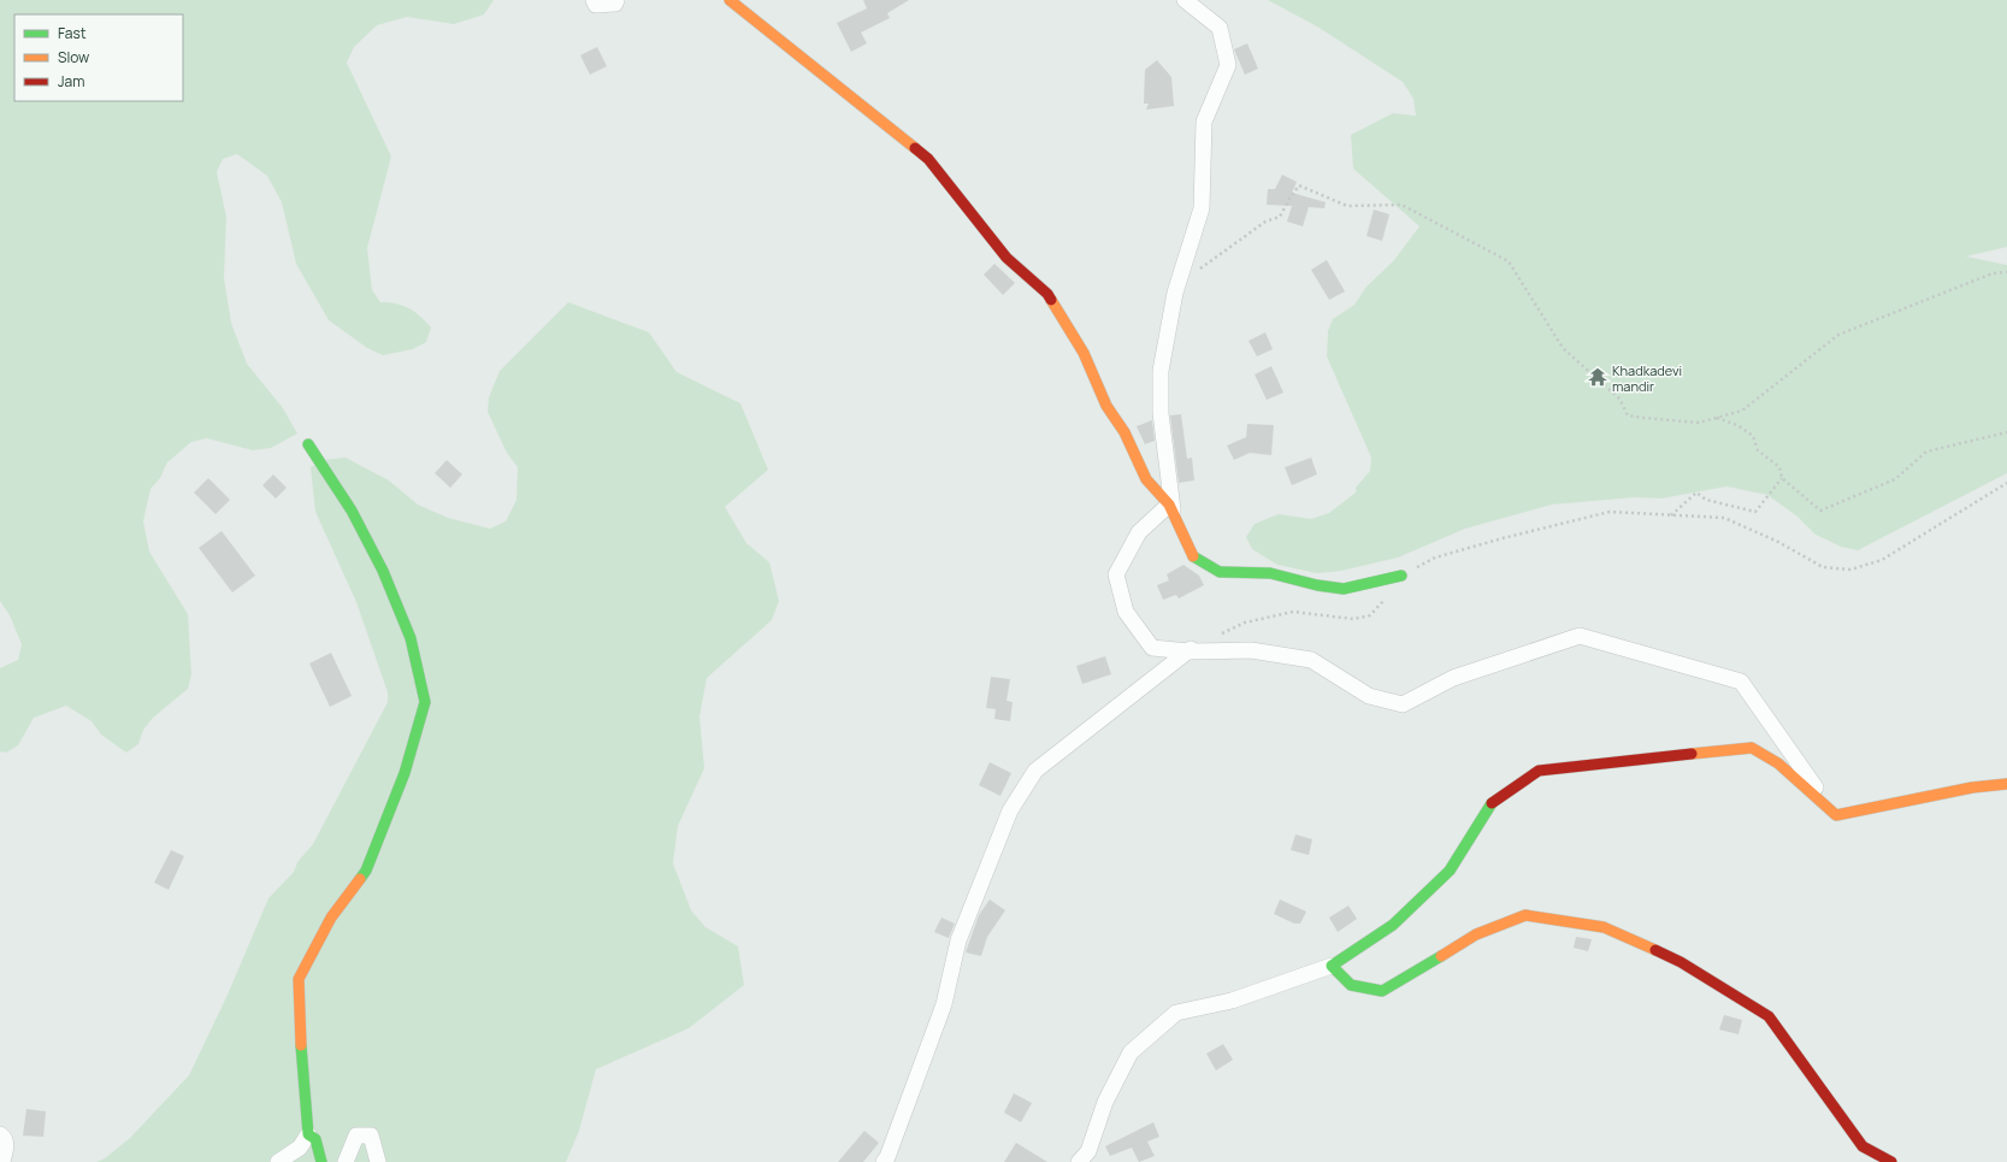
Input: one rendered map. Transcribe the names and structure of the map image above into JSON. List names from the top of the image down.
{
  "places": {
    "temple": ["Khadkadevi mandir"]
  },
  "legend": ["Fast", "Slow", "Jam"]
}
